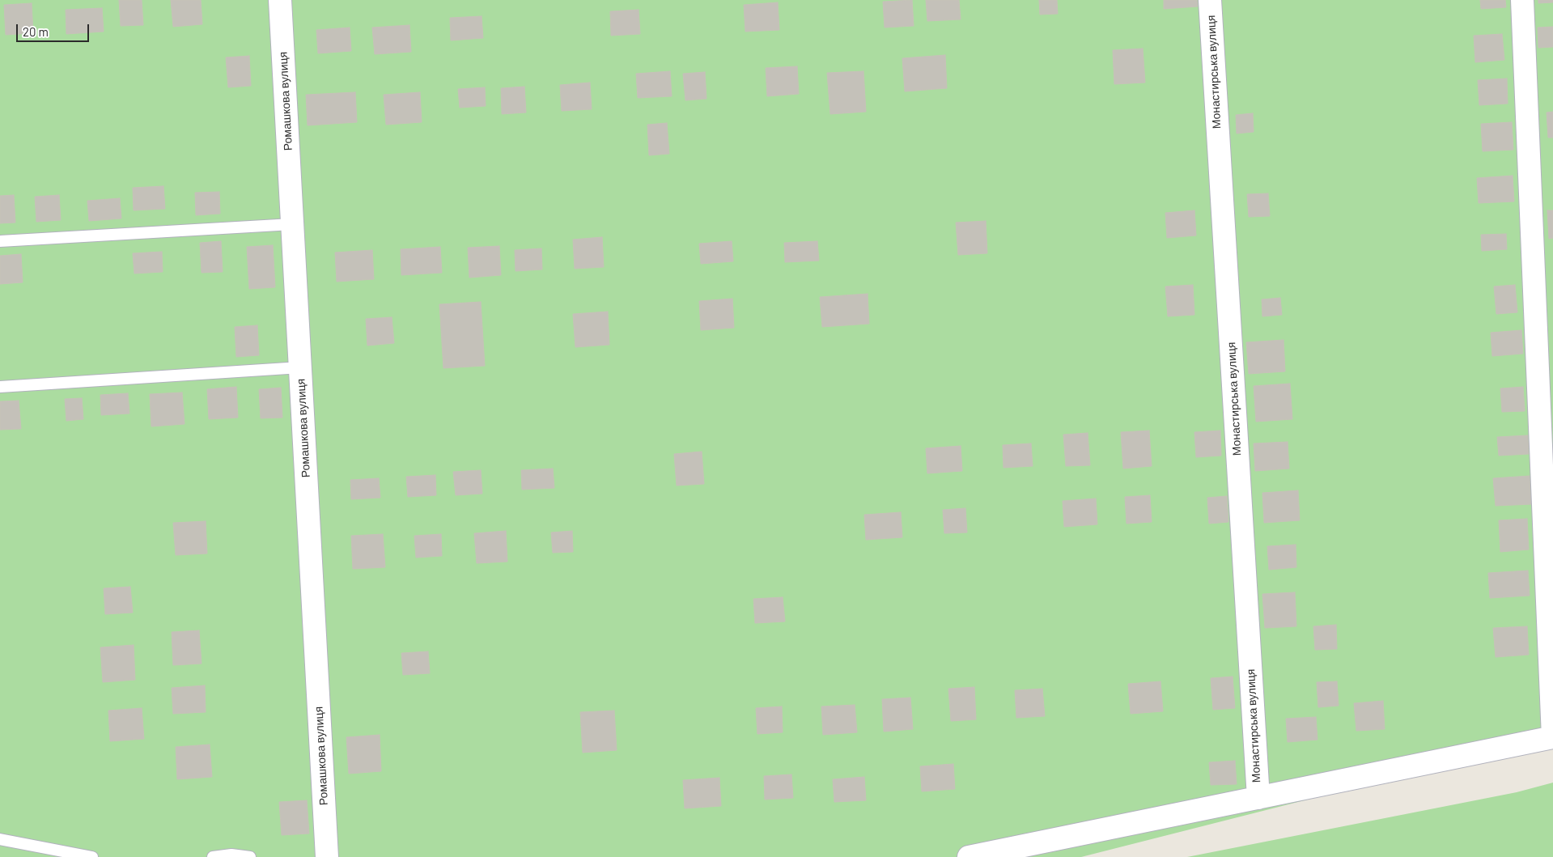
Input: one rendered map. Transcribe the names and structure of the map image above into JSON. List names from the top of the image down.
{
  "streets": {
    "street": ["Монастирська вулиця", "Ромашкова вулиця"]
  },
  "scale_bar": "20 m"
}
